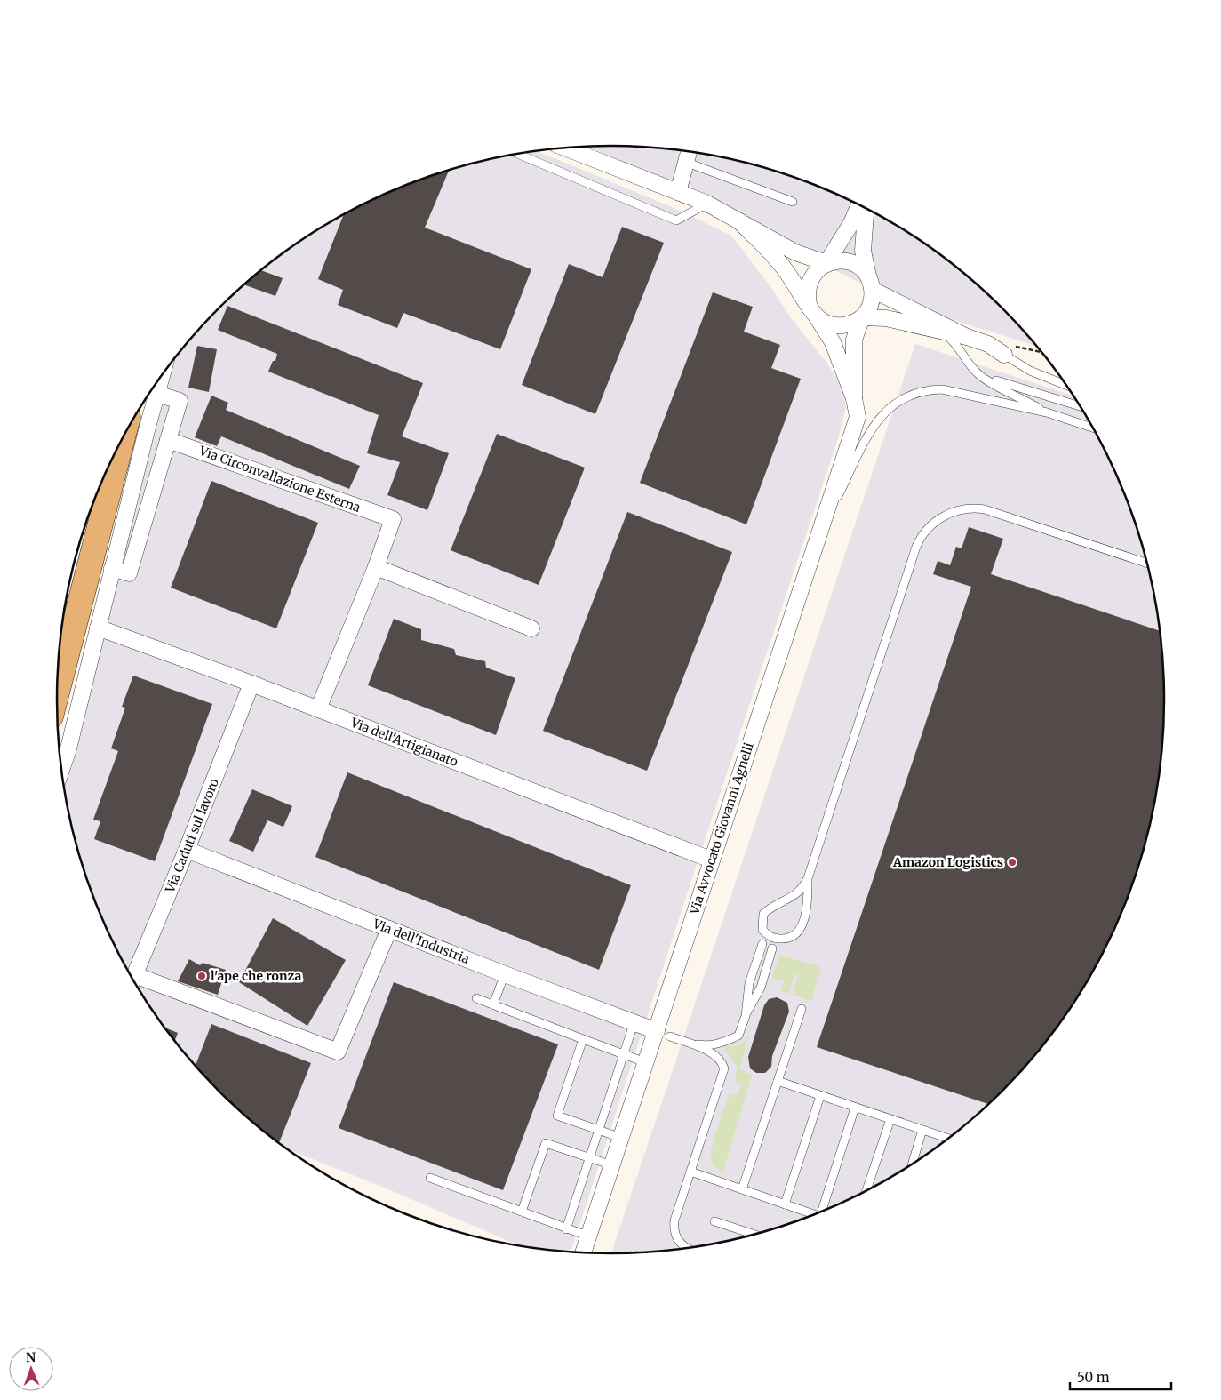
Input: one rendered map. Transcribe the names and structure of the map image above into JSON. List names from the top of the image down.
{
  "streets": {
    "street": [
      "Via Circonvallazione Esterna",
      "Via dell'Artigianato",
      "Via Avvocato Giovanni Agnelli",
      "Via Caduti sul lavoro",
      "Via dell'Industria"
    ]
  },
  "crossings": [
    ["Via dell'Artigianato", "Via Avvocato Giovanni Agnelli"],
    ["Via dell'Artigianato", "Via Caduti sul lavoro"],
    ["Via Avvocato Giovanni Agnelli", "Via dell'Industria"],
    ["Via Caduti sul lavoro", "Via dell'Industria"]
  ],
  "places": ["Amazon Logistics", "l'ape che ronza"],
  "scale_bar": "50 m",
  "north": "top"
}
